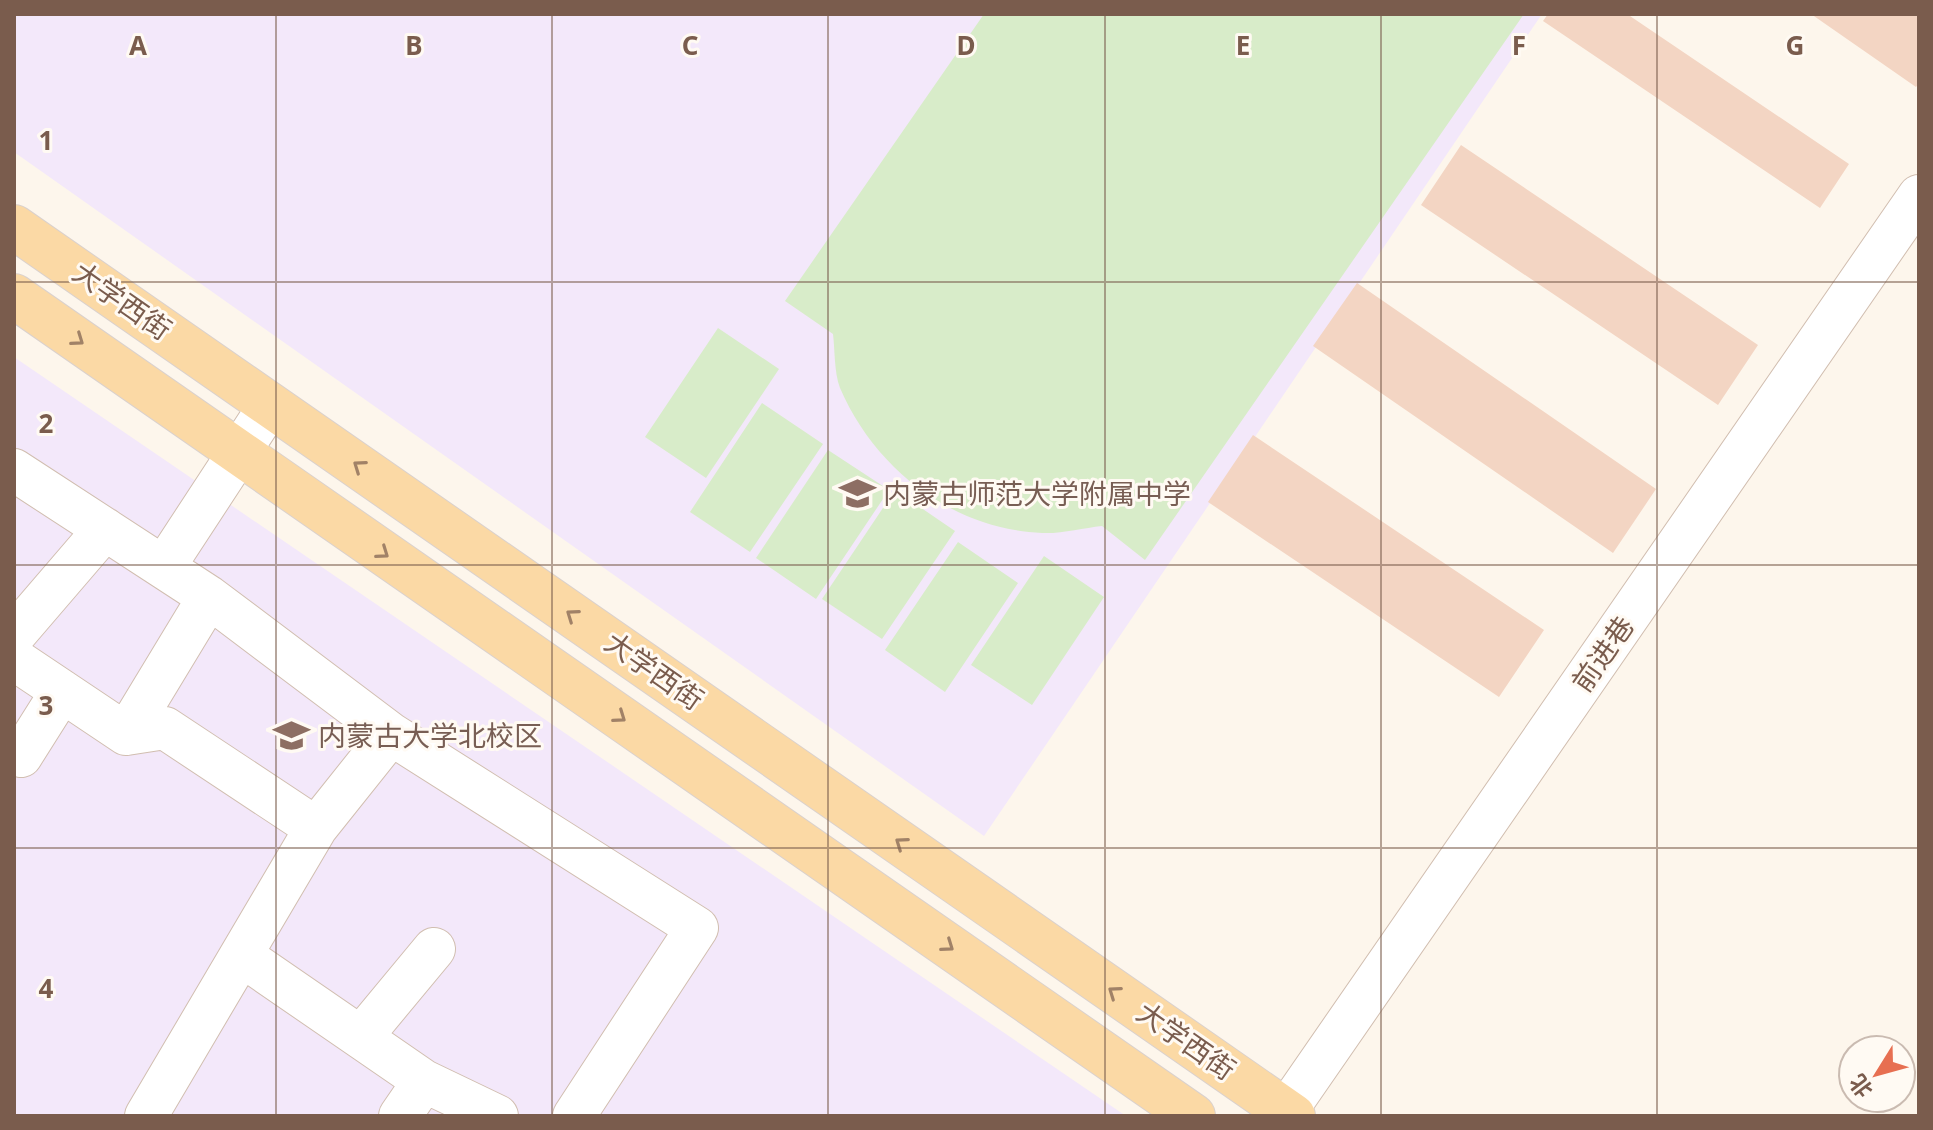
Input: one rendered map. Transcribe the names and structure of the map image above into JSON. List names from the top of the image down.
{
  "streets": {
    "main road": ["大学西街"],
    "street": ["前进巷"]
  },
  "crossings": [
    ["大学西街", "前进巷"]
  ],
  "places": {
    "school or university": ["内蒙古师范大学附属中学", "内蒙古大学北校区"]
  },
  "north": "bottom left",
  "grid": {
    "columns": [
      "A",
      "B",
      "C",
      "D",
      "E",
      "F",
      "G"
    ],
    "rows": [
      "1",
      "2",
      "3",
      "4"
    ]
  }
}
